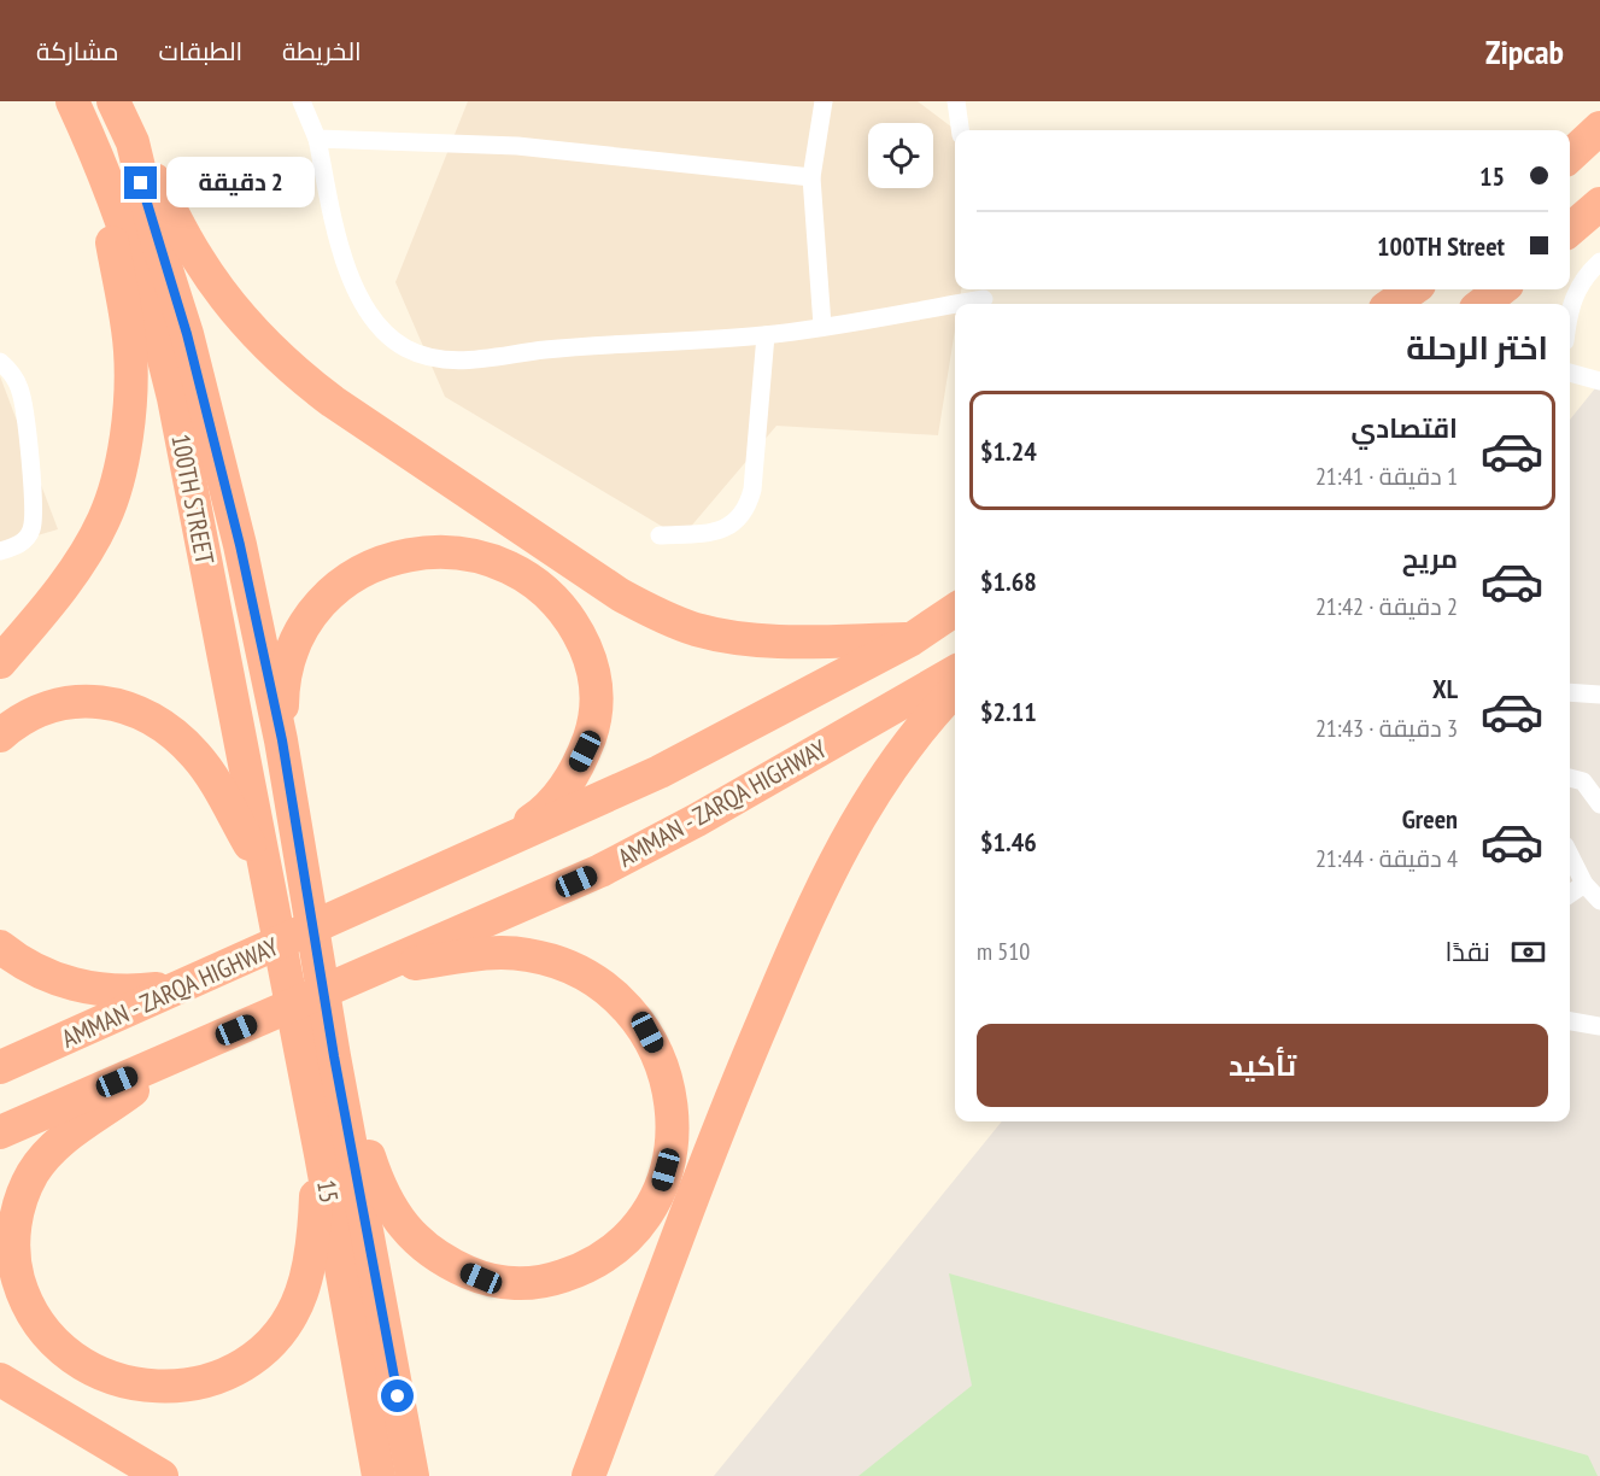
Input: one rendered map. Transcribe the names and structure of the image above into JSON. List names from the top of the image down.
{
  "streets": {
    "highway": ["100TH STREET", "AMMAN - ZARQA HIGHWAY", "15"]
  },
  "crossings": [
    ["100TH STREET", "15"]
  ],
  "page": {
    "header": "Zipcab",
    "nav": ["الخريطة", "الطبقات", "مشاركة"],
    "banner": ["15", "100TH Street"],
    "bubble": "2 دقيقة",
    "heading": "اختر الرحلة",
    "list": [
      {
        "name": "اقتصادي",
        "note": "1 دقيقة · 21:41",
        "value": "$1.24"
      },
      {
        "name": "مريح",
        "note": "2 دقيقة · 21:42",
        "value": "$1.68"
      },
      {
        "name": "XL",
        "note": "3 دقيقة · 21:43",
        "value": "$2.11"
      },
      {
        "name": "Green",
        "note": "4 دقيقة · 21:44",
        "value": "$1.46"
      }
    ],
    "pay": ["نقدًا", "510 m"],
    "buttons": "تأكيد"
  }
}
